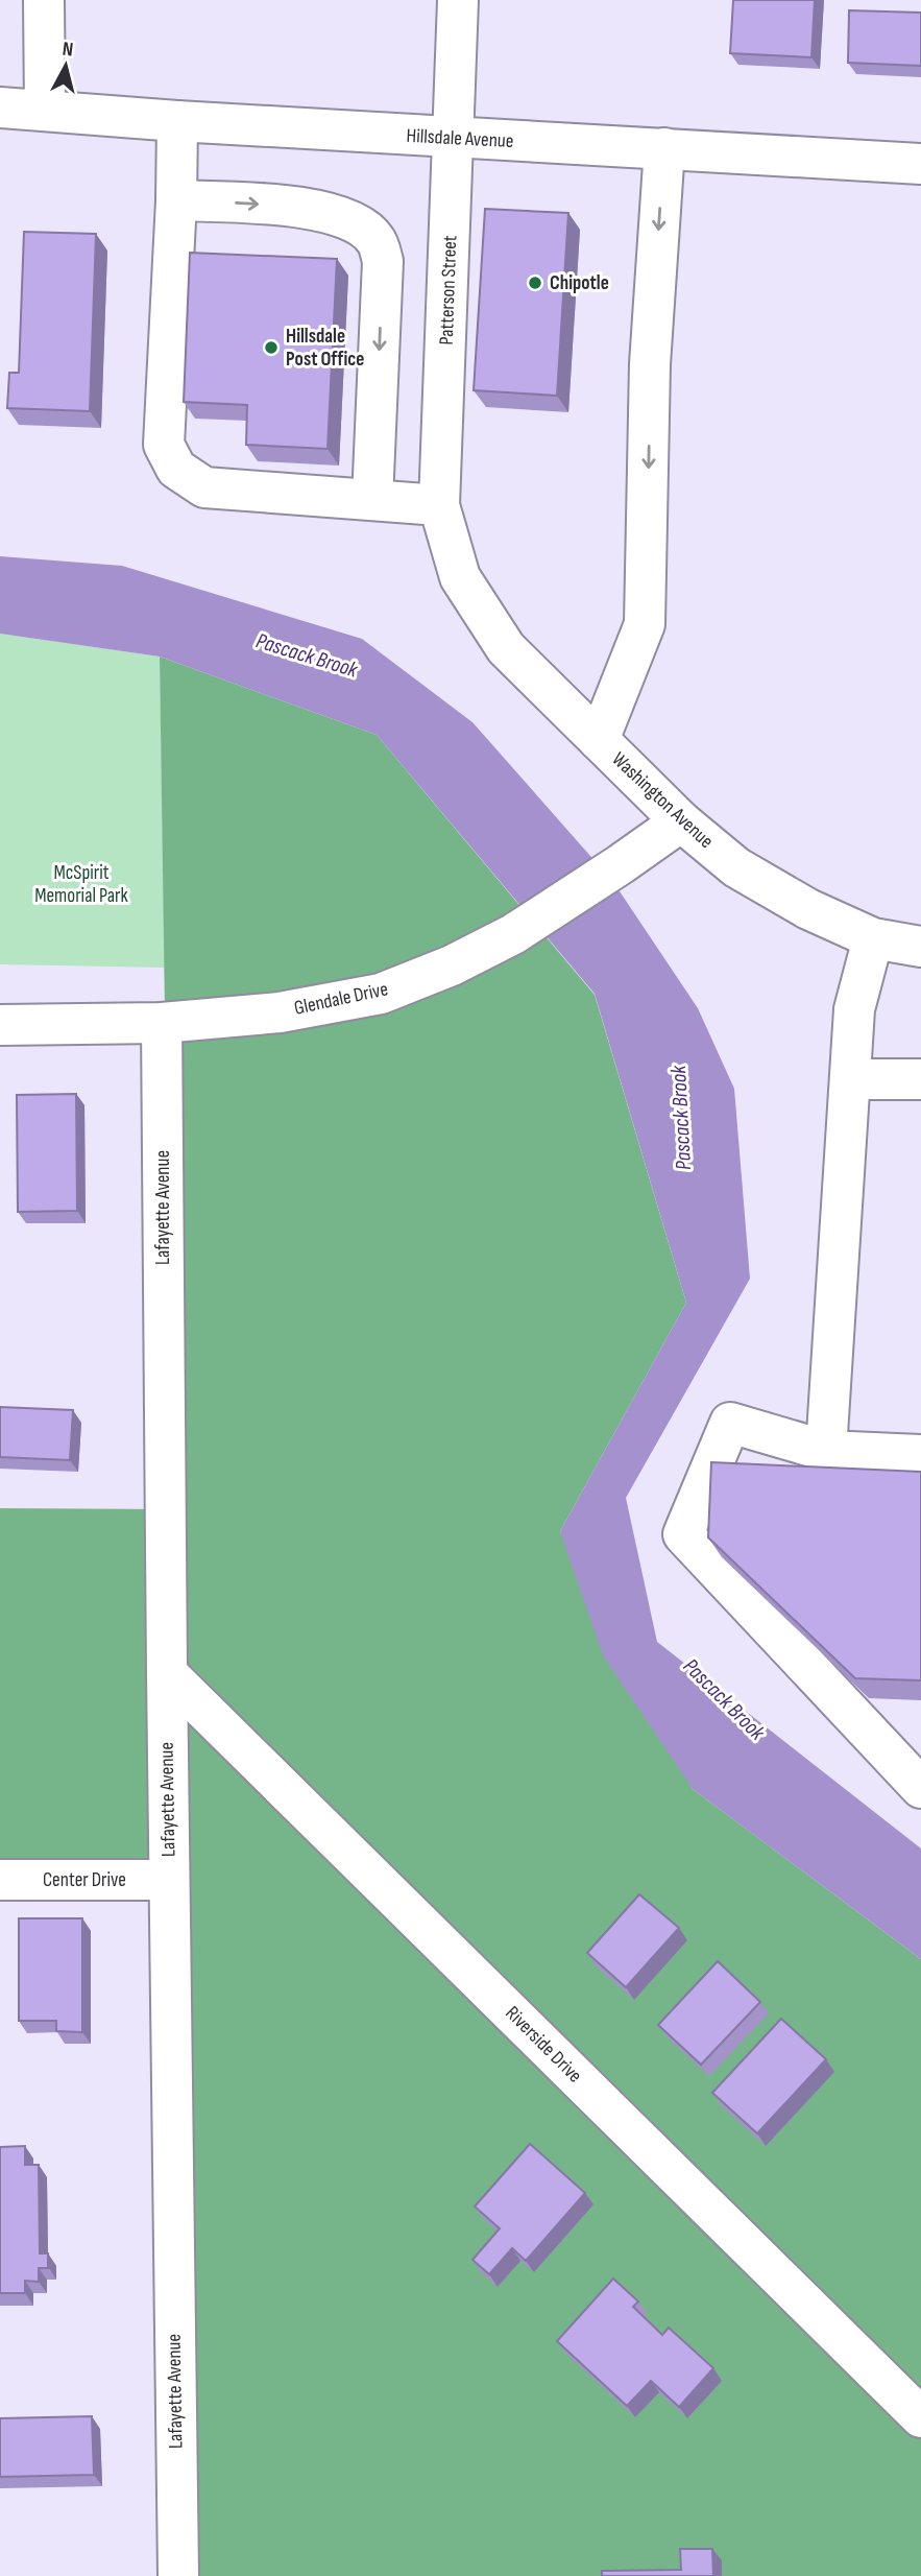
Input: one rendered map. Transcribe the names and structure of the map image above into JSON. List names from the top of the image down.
{
  "streets": {
    "street": [
      "Hillsdale Avenue",
      "Patterson Street",
      "Washington Avenue",
      "Glendale Drive",
      "Lafayette Avenue",
      "Center Drive",
      "Riverside Drive"
    ]
  },
  "crossings": [
    ["Hillsdale Avenue", "Patterson Street"],
    ["Patterson Street", "Washington Avenue"],
    ["Washington Avenue", "Glendale Drive"],
    ["Glendale Drive", "Lafayette Avenue"],
    ["Lafayette Avenue", "Center Drive"],
    ["Lafayette Avenue", "Riverside Drive"]
  ],
  "water": ["Pascack Brook"],
  "parks": ["McSpirit Memorial Park"],
  "places": ["Chipotle", "Hillsdale Post Office"],
  "north": "top"
}
